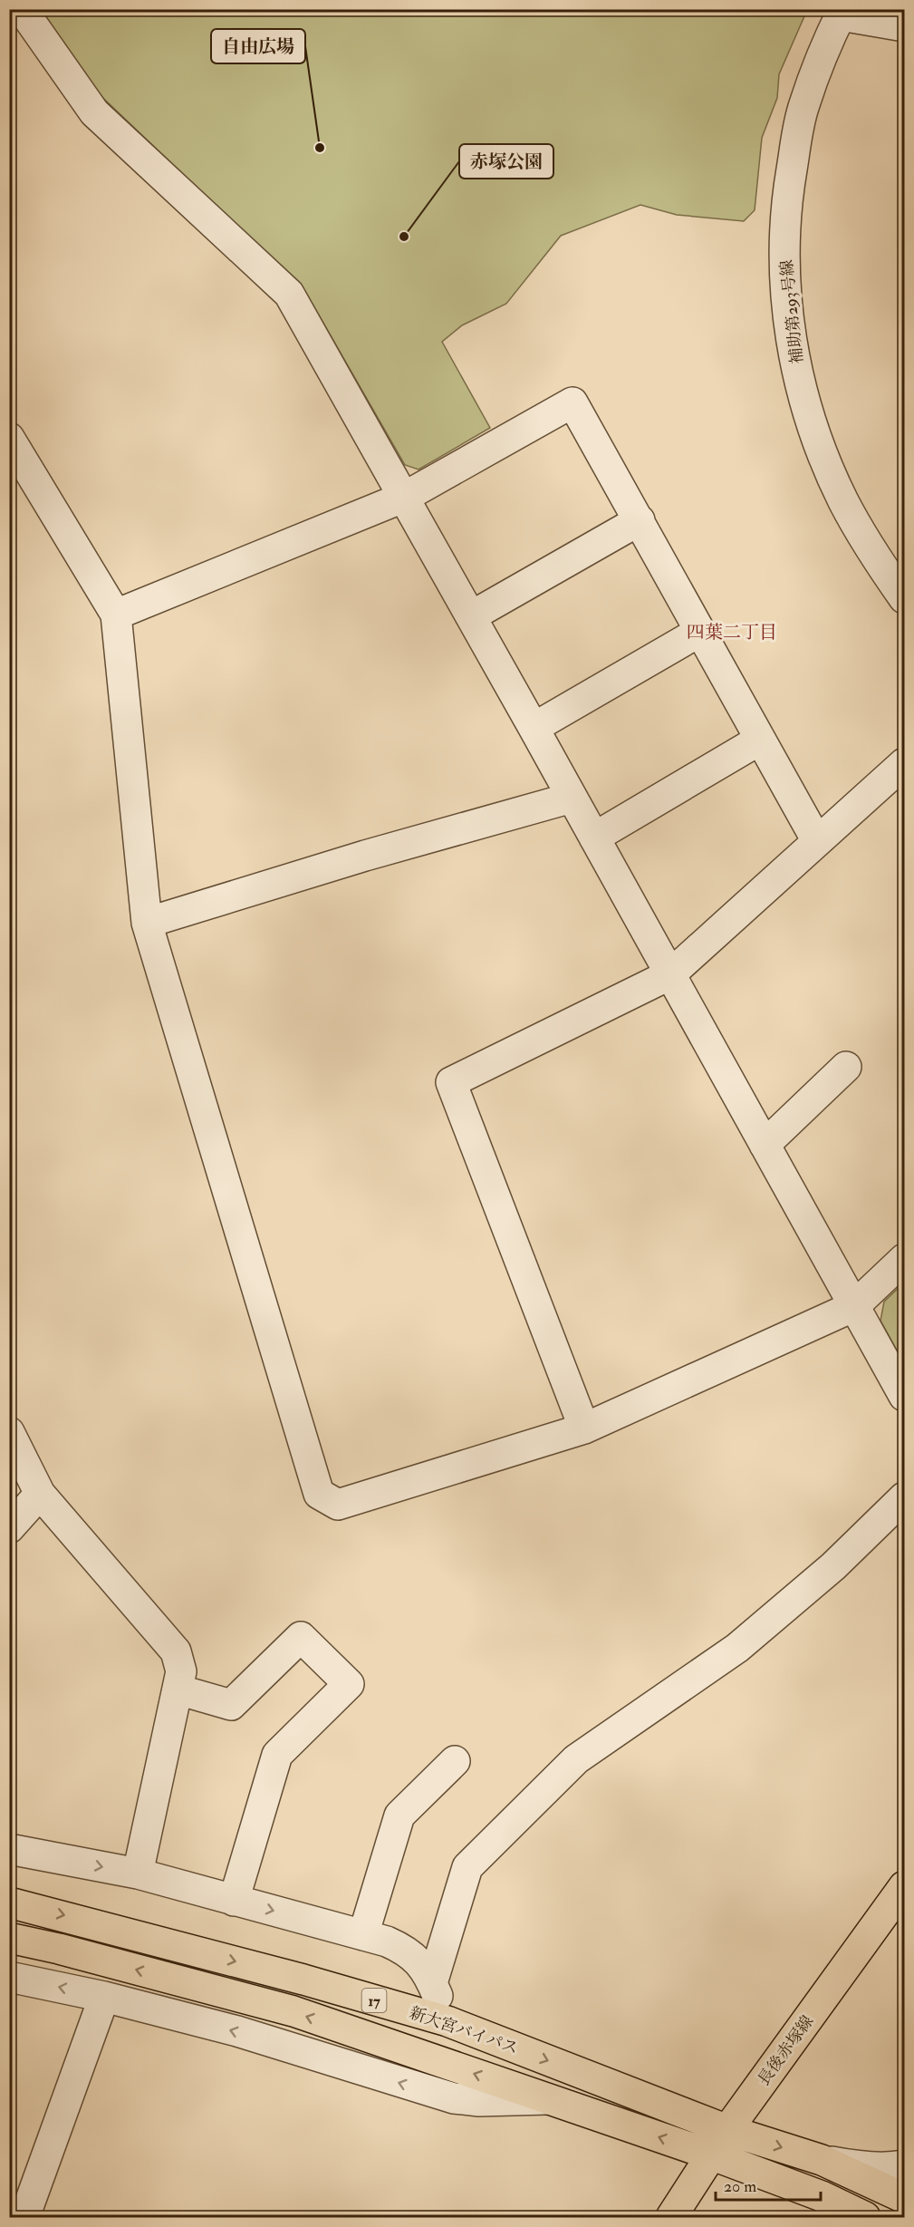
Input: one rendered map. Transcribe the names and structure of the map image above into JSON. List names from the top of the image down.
{
  "streets": {
    "main road": ["17", "新大宮バイパス", "長後赤塚線"],
    "street": ["補助第293号線"]
  },
  "crossings": [
    ["17", "長後赤塚線"],
    ["新大宮バイパス", "長後赤塚線"]
  ],
  "districts": ["四葉二丁目"],
  "places": ["自由広場", "赤塚公園"],
  "scale_bar": "20 m"
}
